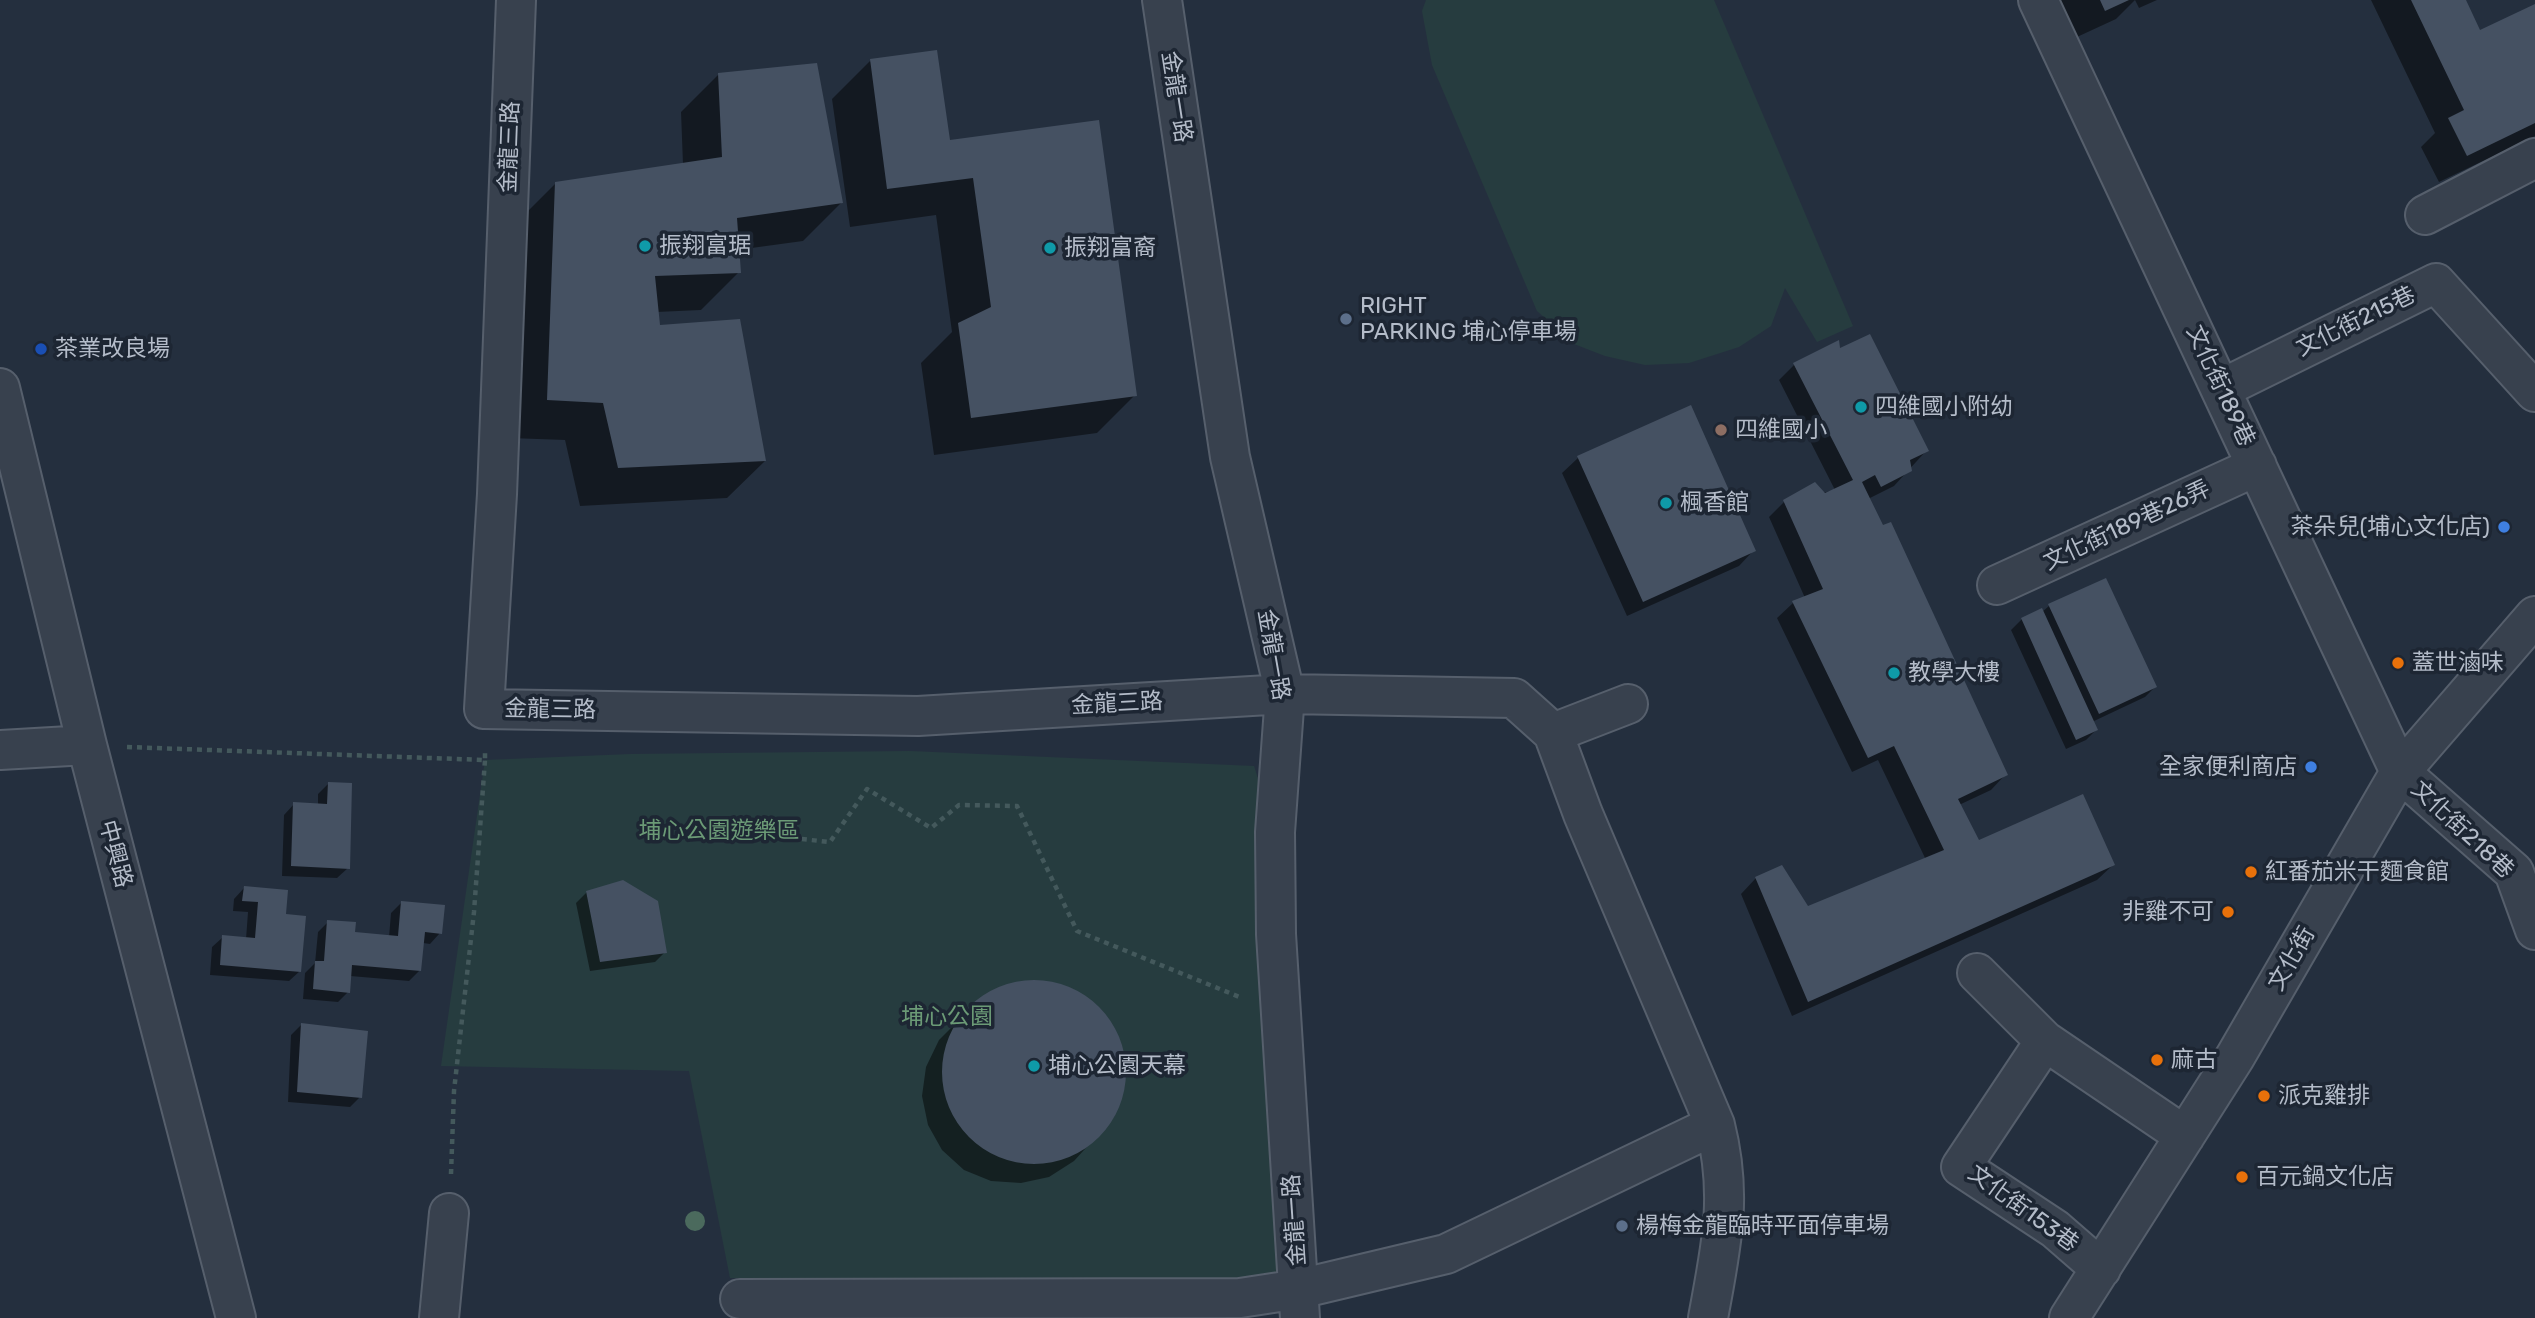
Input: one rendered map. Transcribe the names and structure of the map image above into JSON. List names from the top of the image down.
{
  "streets": {
    "street": [
      "金龍一路",
      "金龍三路",
      "文化街215巷",
      "文化街189巷",
      "文化街189巷26弄",
      "文化街218巷",
      "中興路",
      "文化街",
      "文化街153巷"
    ]
  },
  "crossings": [
    ["金龍一路", "金龍三路"],
    ["文化街215巷", "文化街189巷"],
    ["文化街189巷", "文化街189巷26弄"],
    ["文化街189巷", "文化街218巷"],
    ["文化街189巷", "文化街"],
    ["文化街218巷", "文化街"],
    ["文化街", "文化街153巷"]
  ],
  "parks": ["埔心公園遊樂區", "埔心公園"],
  "places": [
    "振翔富琚",
    "振翔富裔",
    "RIGHT PARKING 埔心停車場",
    "茶業改良場",
    "四維國小附幼",
    "四維國小",
    "楓香館",
    "茶朵兒(埔心文化店)",
    "蓋世滷味",
    "教學大樓",
    "全家便利商店",
    "紅番茄米干麵食館",
    "非雞不可",
    "麻古",
    "埔心公園天幕",
    "派克雞排",
    "百元鍋文化店",
    "楊梅金龍臨時平面停車場"
  ]
}
